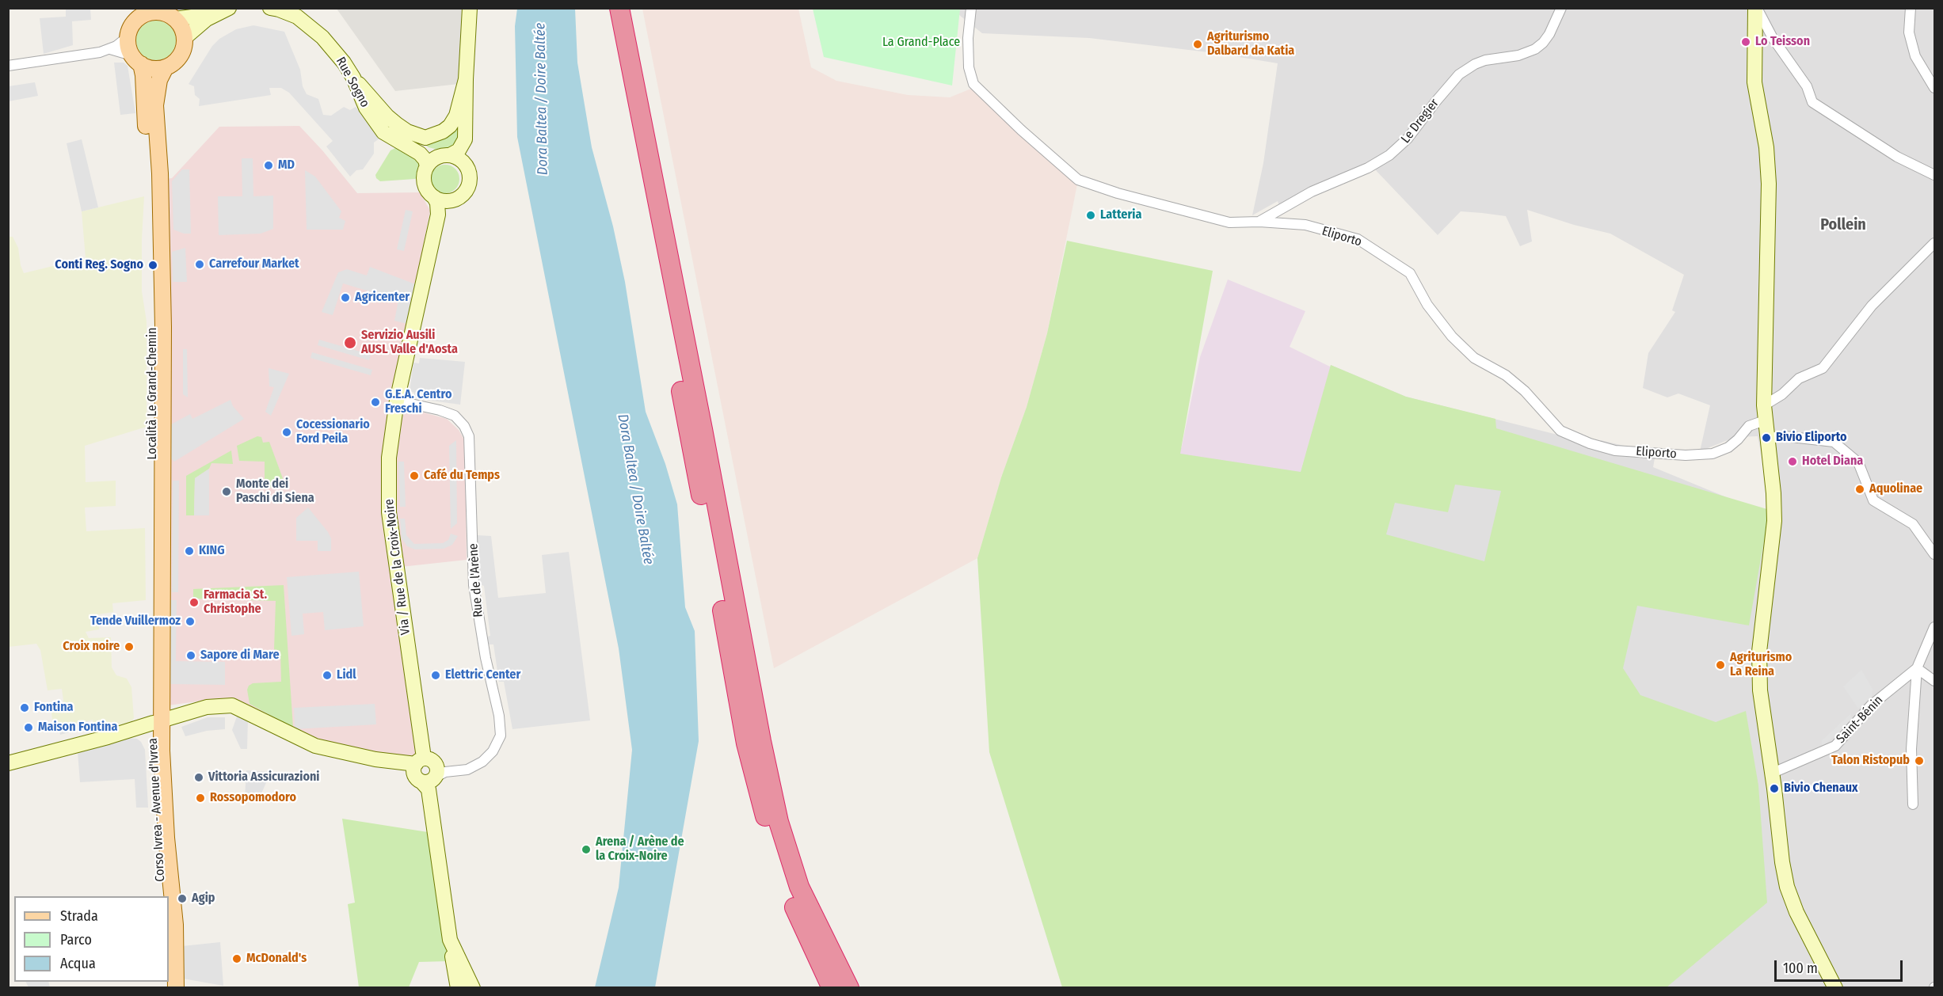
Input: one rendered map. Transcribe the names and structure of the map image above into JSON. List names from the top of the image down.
{
  "streets": {
    "main road": ["Località Le Grand-Chemin", "Corso Ivrea - Avenue d'Ivrea"],
    "street": [
      "Rue Sogno",
      "Le Dregier",
      "Eliporto",
      "Via / Rue de la Croix-Noire",
      "Rue de l'Arène",
      "Saint-Bénin"
    ]
  },
  "crossings": [
    ["Rue Sogno", "Via / Rue de la Croix-Noire"],
    ["Le Dregier", "Eliporto"],
    ["Località Le Grand-Chemin", "Corso Ivrea - Avenue d'Ivrea"],
    ["Via / Rue de la Croix-Noire", "Rue de l'Arène"]
  ],
  "districts": ["Pollein"],
  "water": ["Dora Baltea / Doire Baltée"],
  "parks": ["La Grand-Place"],
  "places": [
    "Lo Teisson",
    "Agriturismo Dalbard da Katia",
    "MD",
    "Latteria",
    "Carrefour Market",
    "Conti Reg. Sogno",
    "Agricenter",
    "Servizio Ausili AUSL Valle d'Aosta",
    "G.E.A. Centro Freschi",
    "Cocessionario Ford Peila",
    "Bivio Eliporto",
    "Hotel Diana",
    "Café du Temps",
    "Aquolinae",
    "Monte dei Paschi di Siena",
    "KING",
    "Farmacia St. Christophe",
    "Tende Vuillermoz",
    "Croix noire",
    "Sapore di Mare",
    "Agriturismo La Reina",
    "Lidl",
    "Elettric Center",
    "Fontina",
    "Maison Fontina",
    "Talon Ristopub",
    "Vittoria Assicurazioni",
    "Bivio Chenaux",
    "Rossopomodoro",
    "Arena / Arène de la Croix-Noire",
    "Agip",
    "McDonald's"
  ],
  "legend": ["Strada", "Parco", "Acqua"],
  "scale_bar": "100 m"
}
